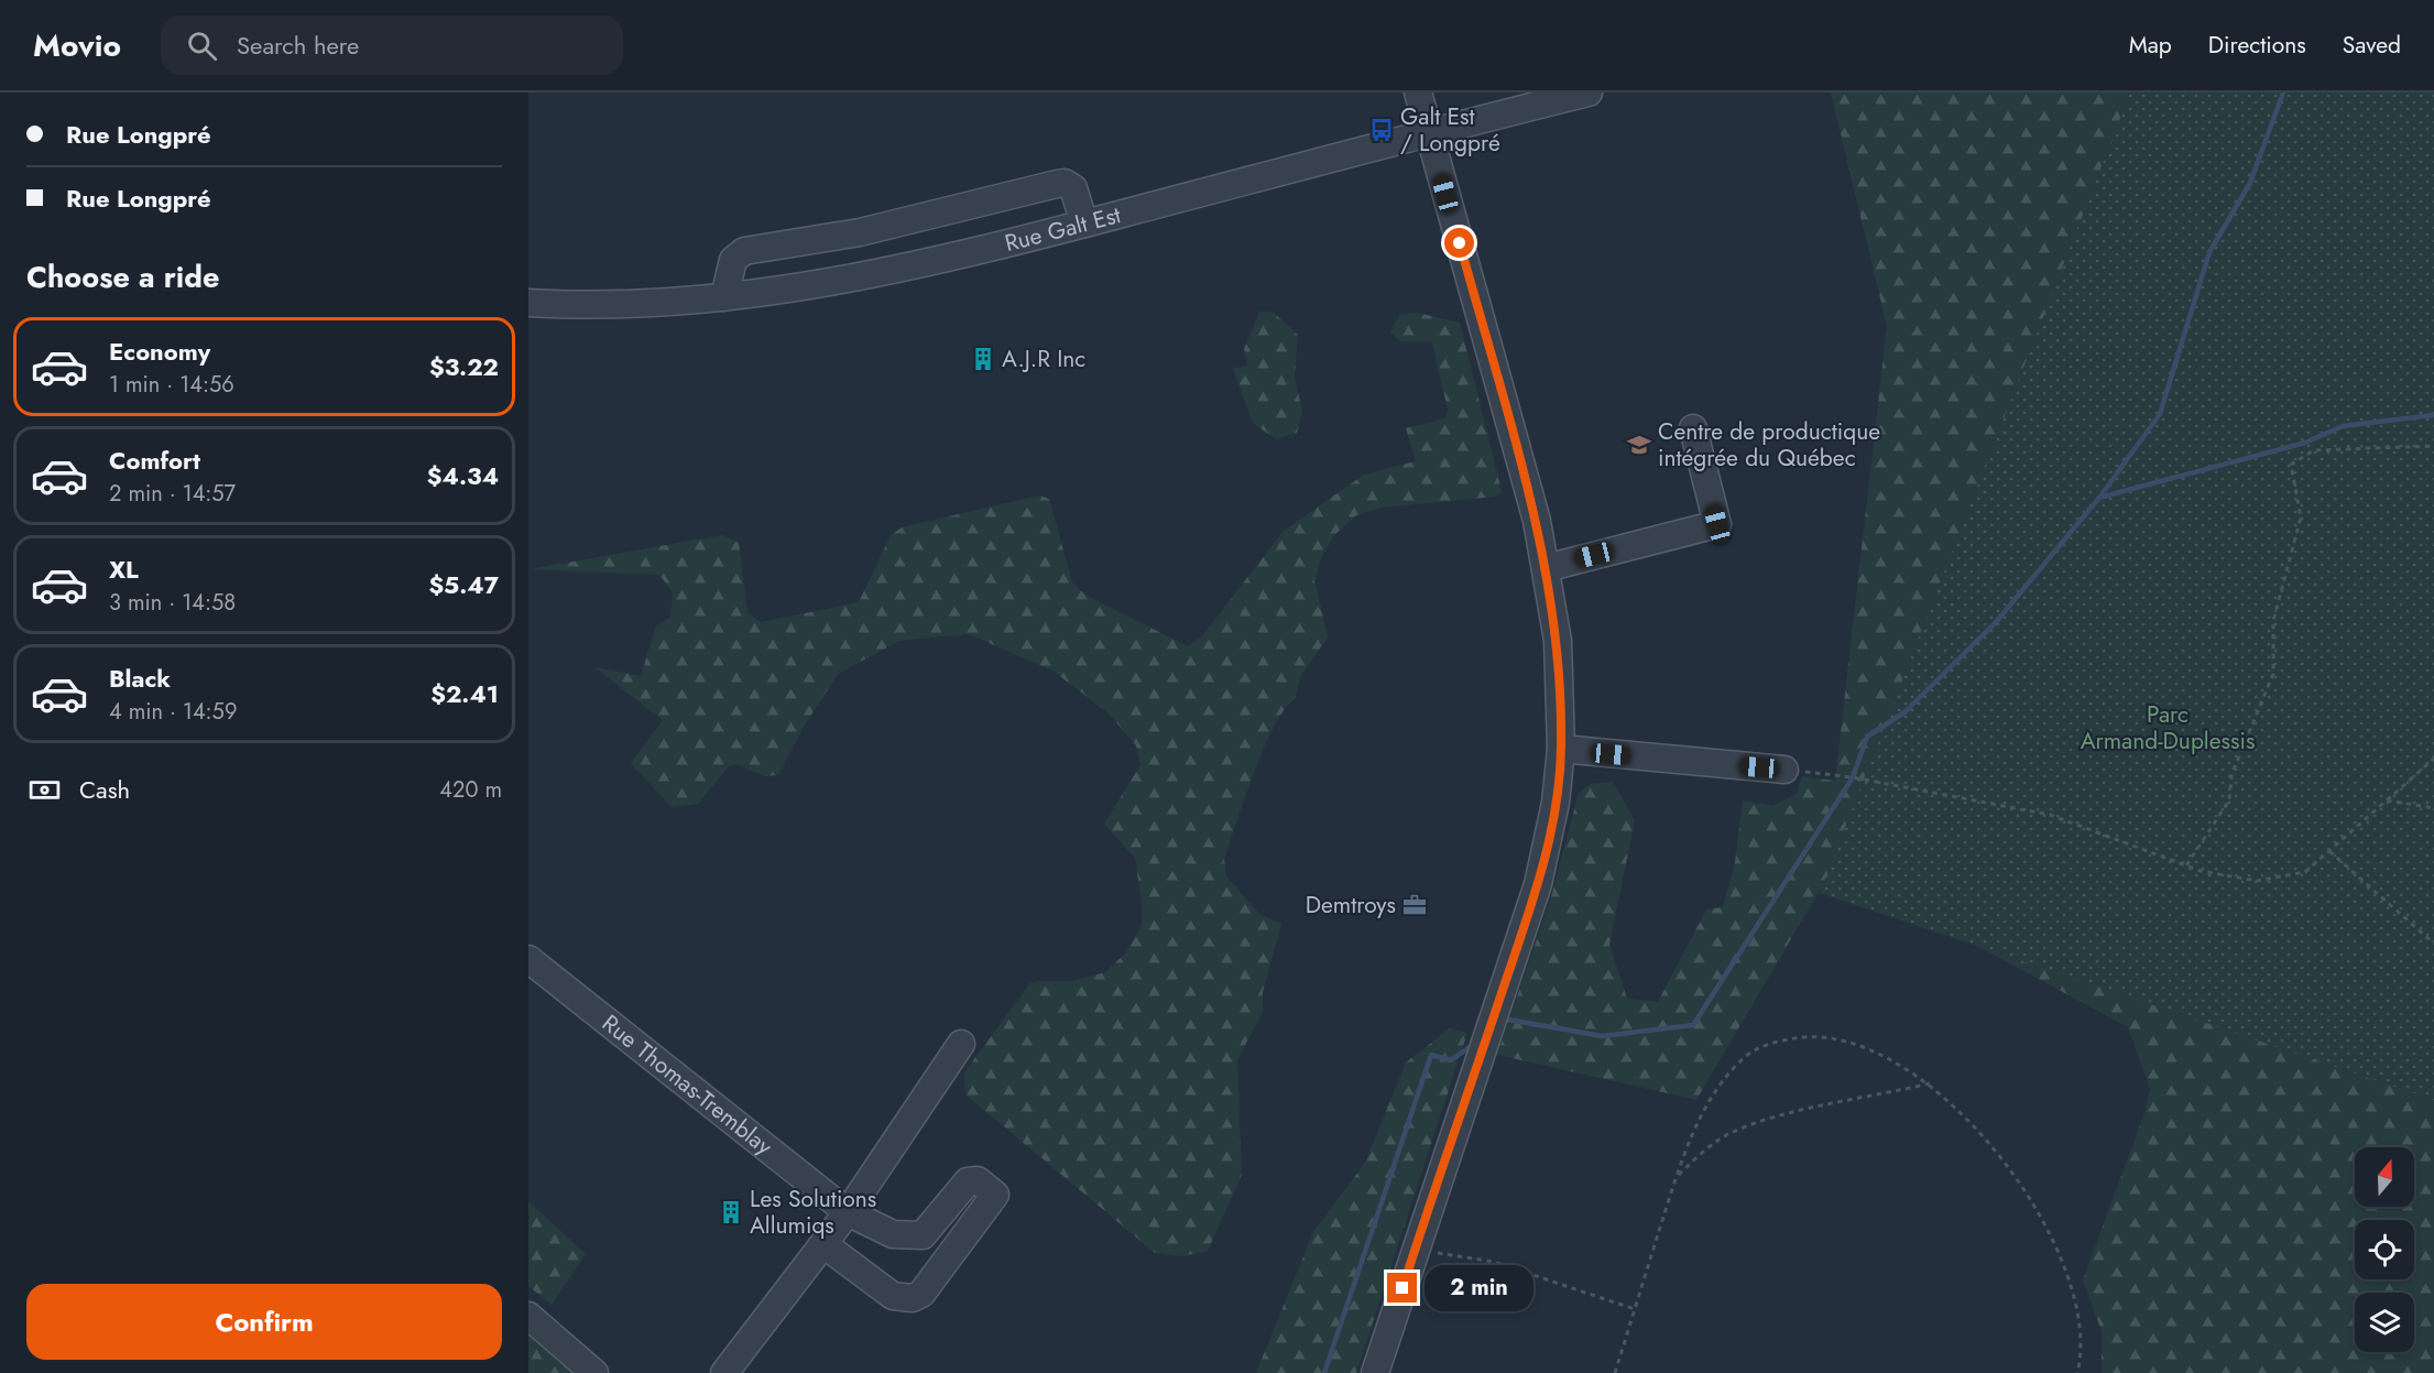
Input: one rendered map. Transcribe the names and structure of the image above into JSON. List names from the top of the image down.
{
  "streets": {
    "street": ["Rue Galt Est", "Rue Thomas-Tremblay"]
  },
  "parks": ["Parc Armand-Duplessis"],
  "places": {
    "bus stop": ["Galt Est / Longpré"],
    "building": ["A.J.R Inc", "Les Solutions Allumiqs"],
    "school or university": ["Centre de productique intégrée du Québec"],
    "office": ["Demtroys"]
  },
  "north": "top",
  "page": {
    "header": "Movio",
    "search": "Search here",
    "nav": ["Map", "Directions", "Saved"],
    "banner": ["Rue Longpré", "Rue Longpré"],
    "heading": "Choose a ride",
    "list": [
      {
        "name": "Economy",
        "note": "1 min · 14:56",
        "value": "$3.22"
      },
      {
        "name": "Comfort",
        "note": "2 min · 14:57",
        "value": "$4.34"
      },
      {
        "name": "XL",
        "note": "3 min · 14:58",
        "value": "$5.47"
      },
      {
        "name": "Black",
        "note": "4 min · 14:59",
        "value": "$2.41"
      }
    ],
    "pay": ["Cash", "420 m"],
    "bubble": "2 min",
    "buttons": "Confirm"
  }
}
